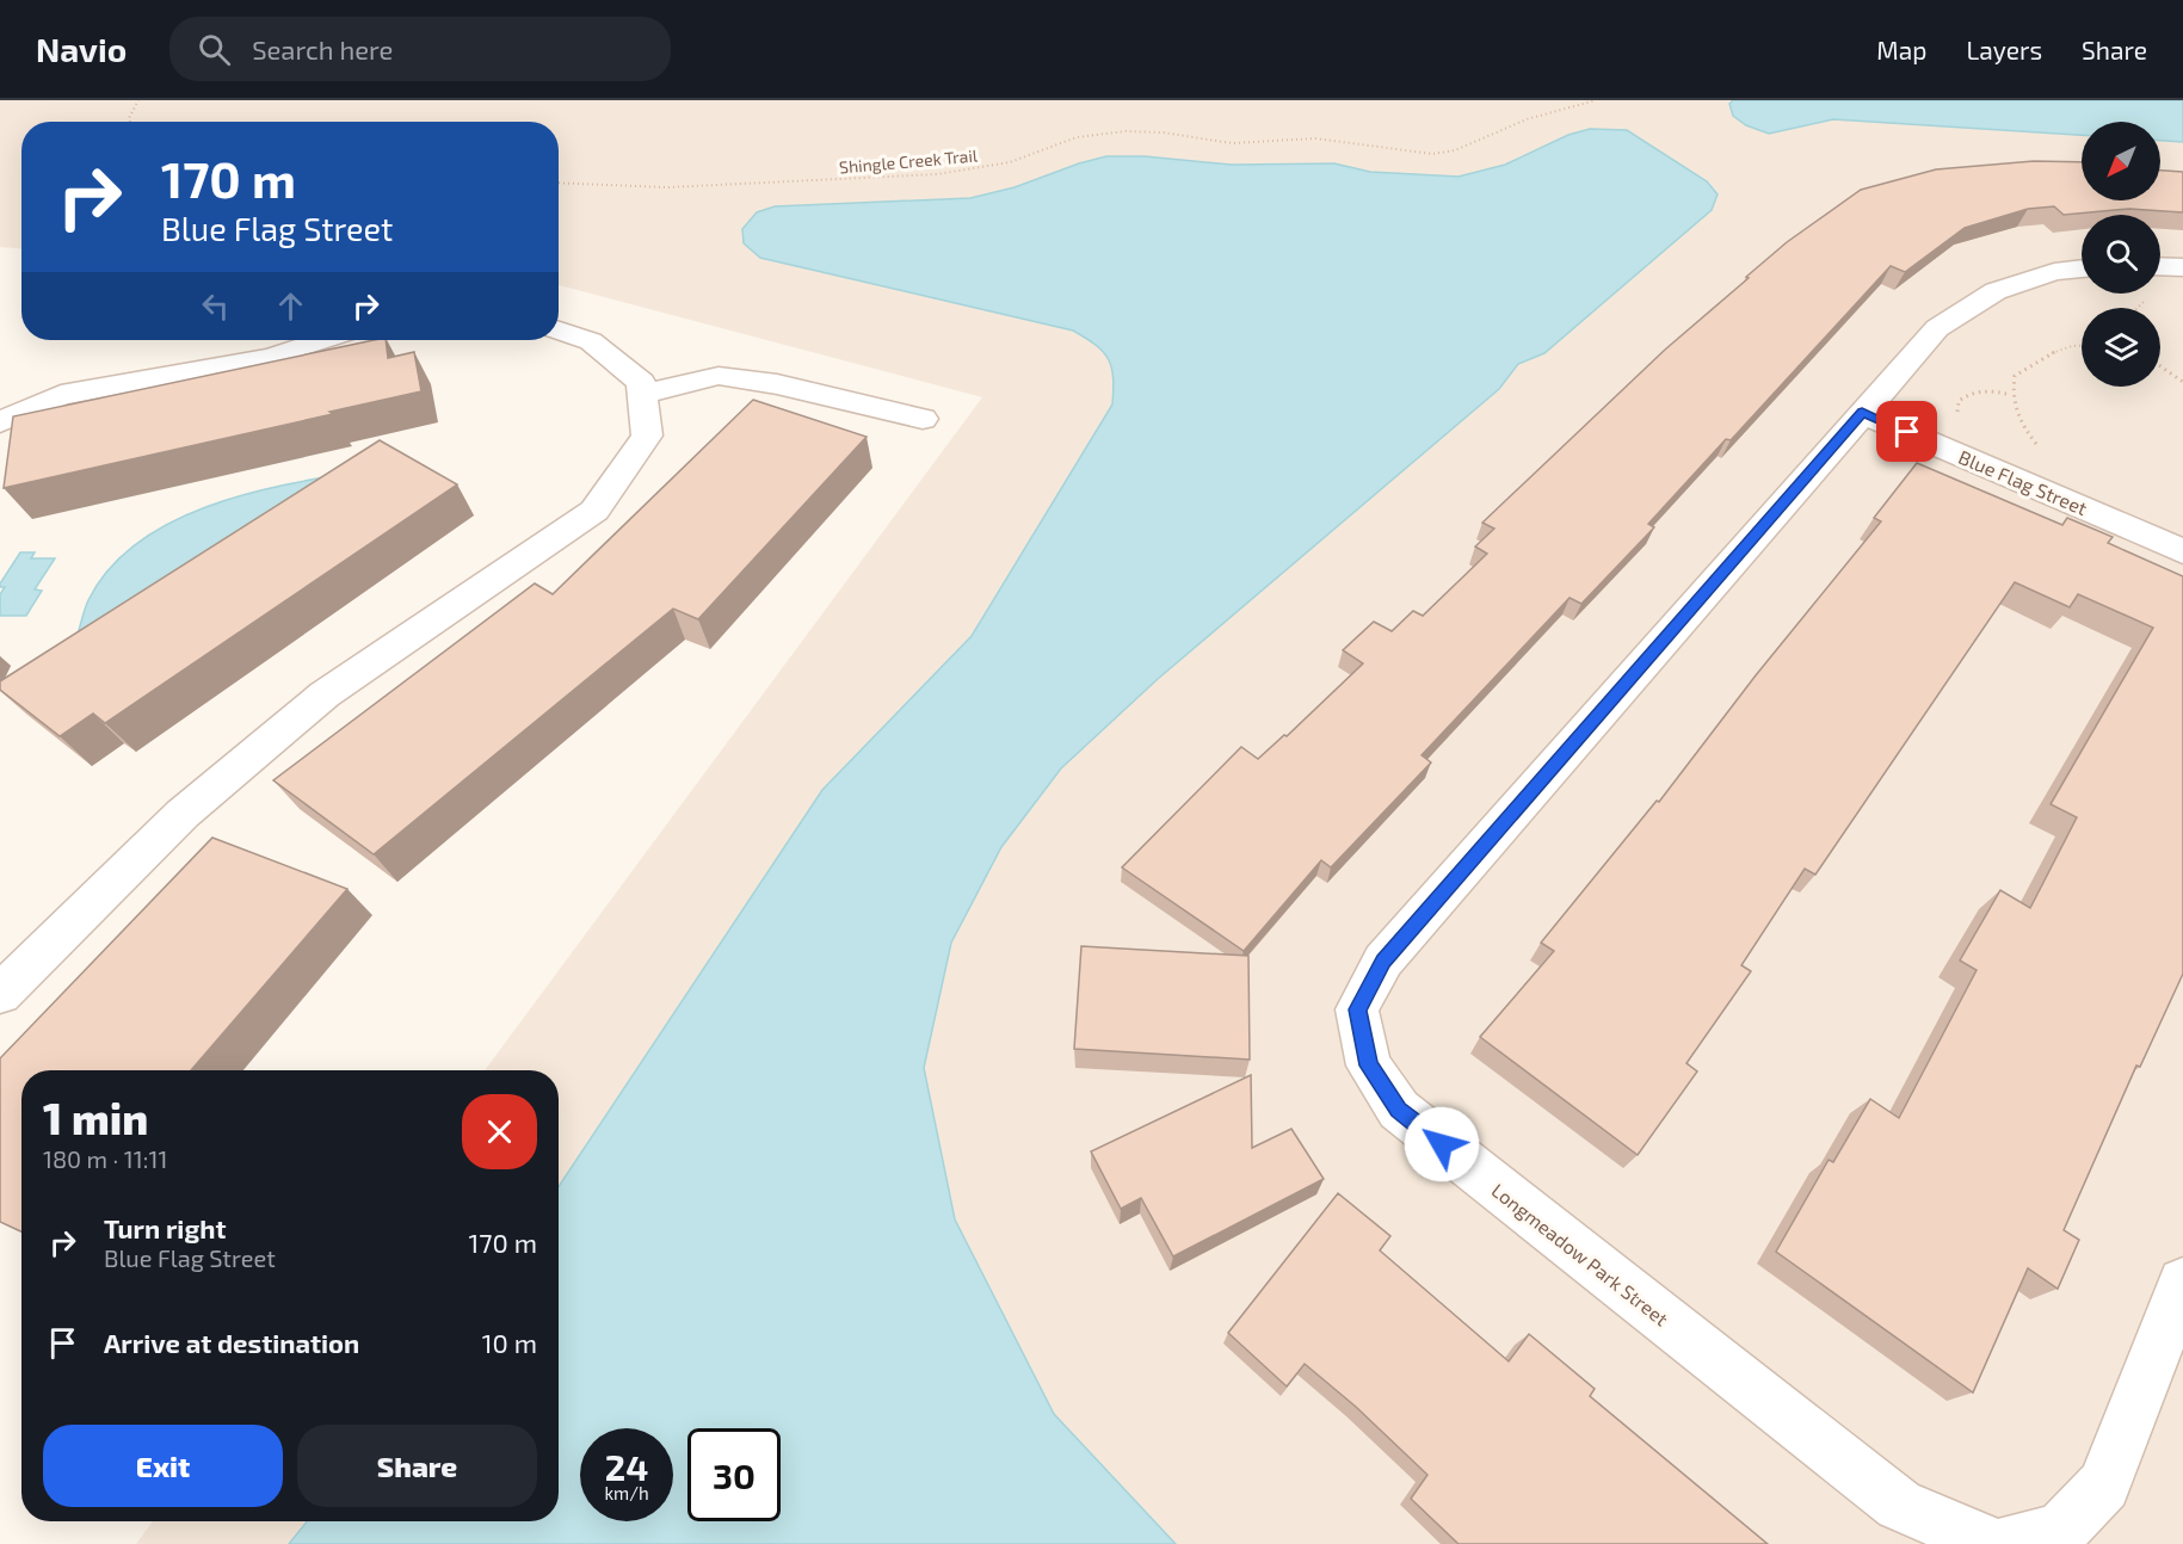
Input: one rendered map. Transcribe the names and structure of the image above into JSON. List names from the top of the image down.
{
  "streets": {
    "street": ["Blue Flag Street", "Longmeadow Park Street"],
    "path": ["Shingle Creek Trail"]
  },
  "crossings": [
    ["Blue Flag Street", "Longmeadow Park Street"]
  ],
  "north": "bottom left",
  "page": {
    "header": "Navio",
    "search": "Search here",
    "nav": ["Map", "Layers", "Share"],
    "turn": ["170 m", "Blue Flag Street"],
    "heading": ["1 min", "180 m · 11:11"],
    "list": [
      {
        "name": "Turn right",
        "note": "Blue Flag Street",
        "value": "170 m"
      },
      {
        "name": "Arrive at destination",
        "value": "10 m"
      }
    ],
    "buttons": ["Exit", "Share"],
    "speed": "24 km/h",
    "limit": "30"
  }
}
